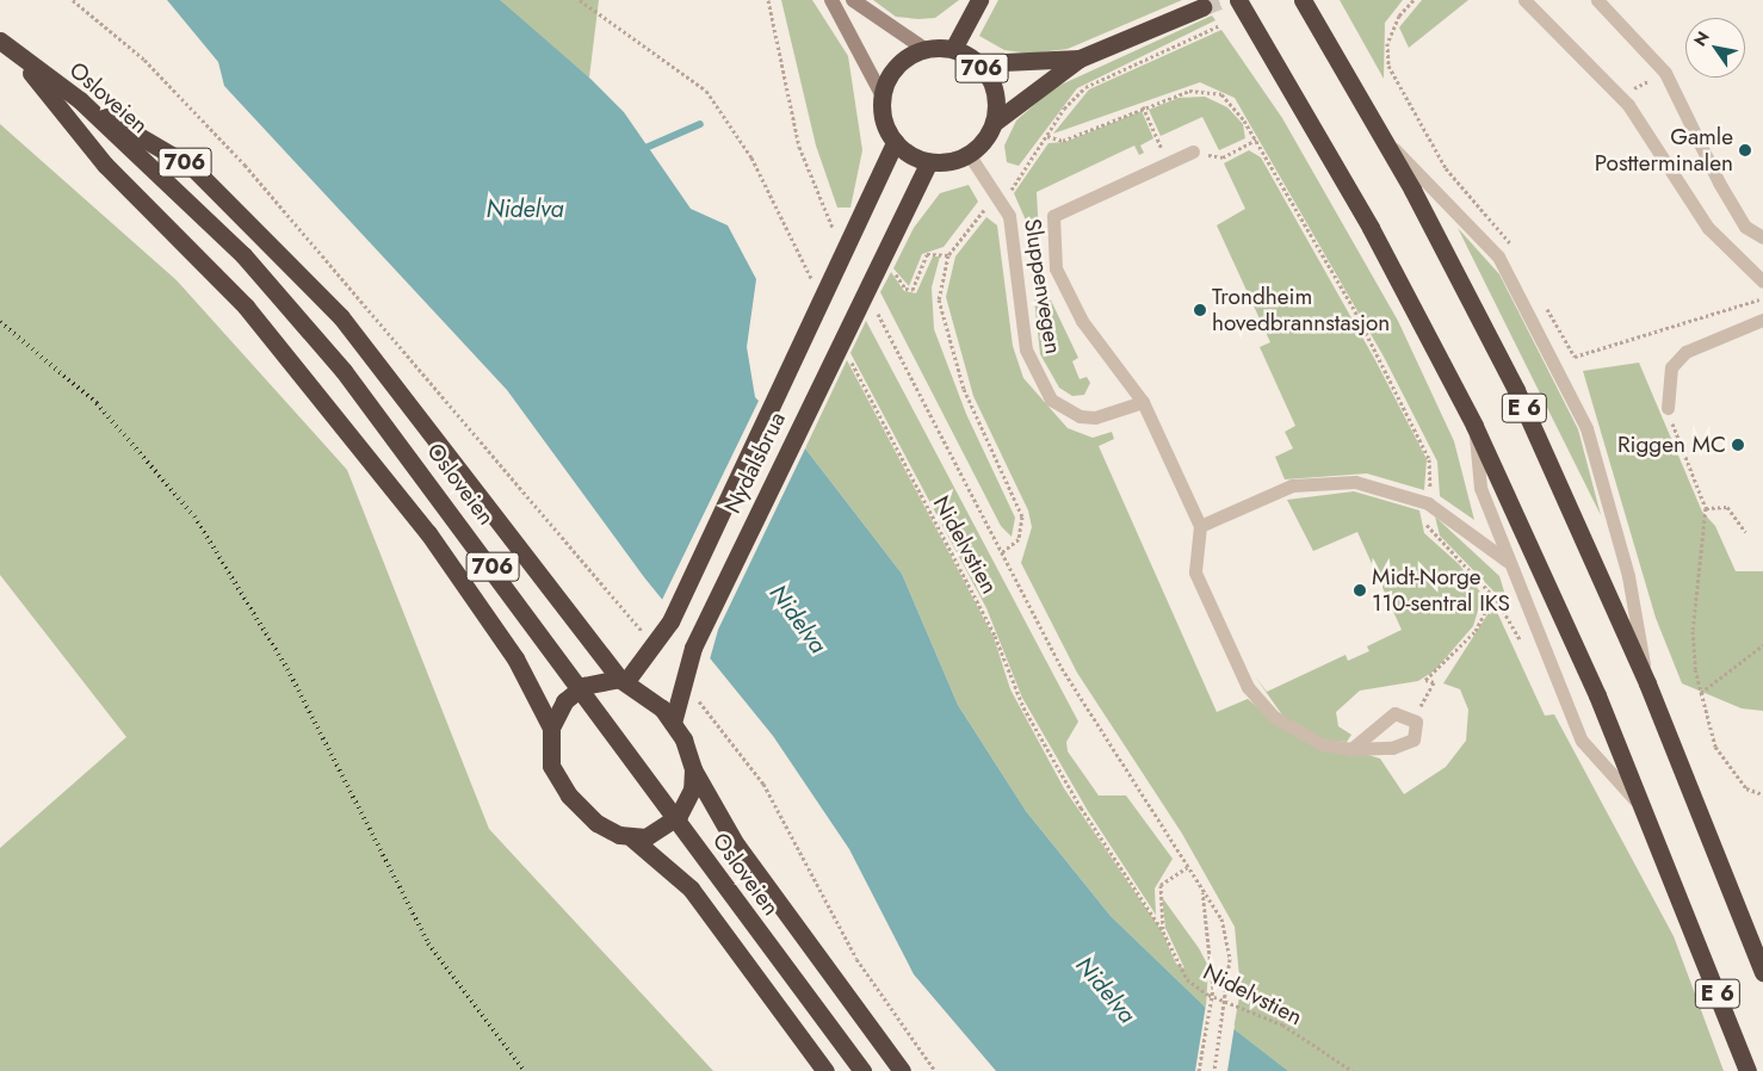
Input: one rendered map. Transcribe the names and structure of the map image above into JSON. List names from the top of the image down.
{
  "streets": {
    "highway": [
      "706",
      "Osloveien",
      "E 6",
      "Nydalsbrua"
    ],
    "lane": ["Sluppenvegen"],
    "path": ["Nidelvstien"]
  },
  "crossings": [
    ["706", "Osloveien"],
    ["706", "Sluppenvegen"],
    ["706", "Nydalsbrua"],
    ["Sluppenvegen", "Nydalsbrua"]
  ],
  "water": ["Nidelva"],
  "places": [
    "Gamle Postterminalen",
    "Trondheim hovedbrannstasjon",
    "Riggen MC",
    "Midt-Norge 110-sentral IKS"
  ],
  "north": "top left"
}
